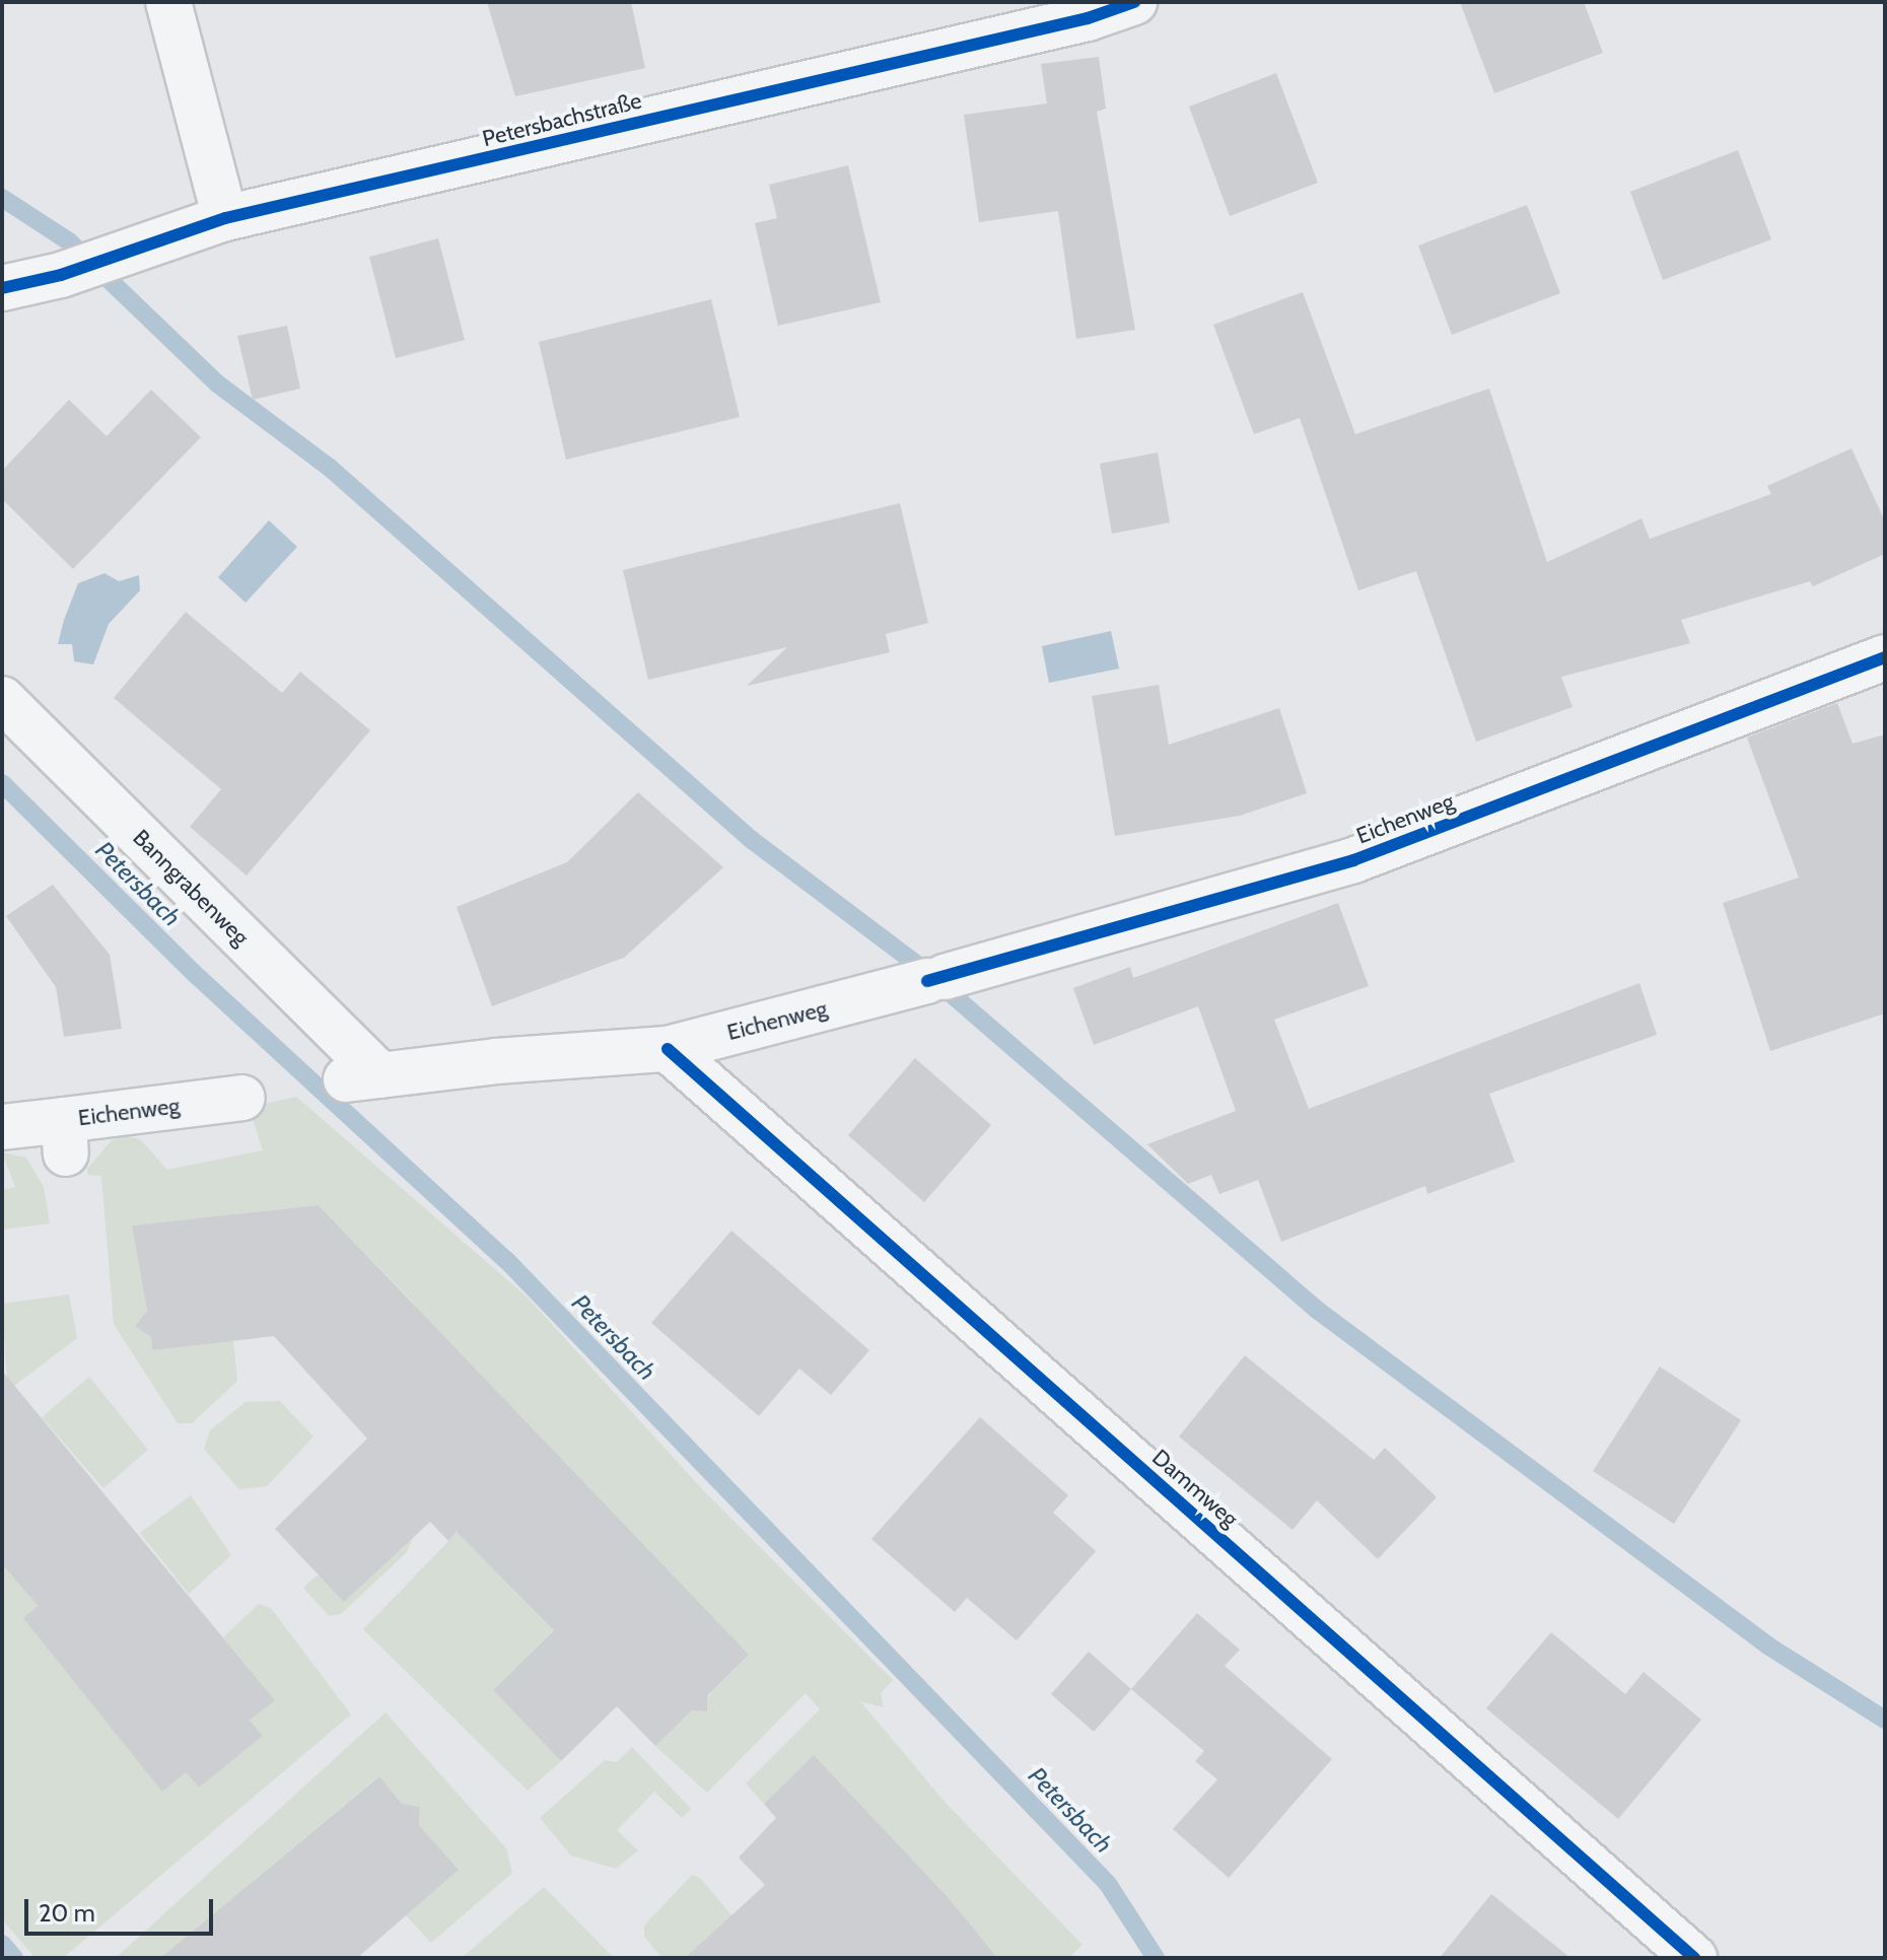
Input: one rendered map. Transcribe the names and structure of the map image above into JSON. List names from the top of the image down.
{
  "streets": {
    "street": [
      "Petersbachstraße",
      "Eichenweg",
      "Banngrabenweg",
      "Dammweg"
    ]
  },
  "crossings": [
    ["Eichenweg", "Banngrabenweg"],
    ["Eichenweg", "Dammweg"]
  ],
  "water": ["Petersbach"],
  "scale_bar": "20 m"
}
